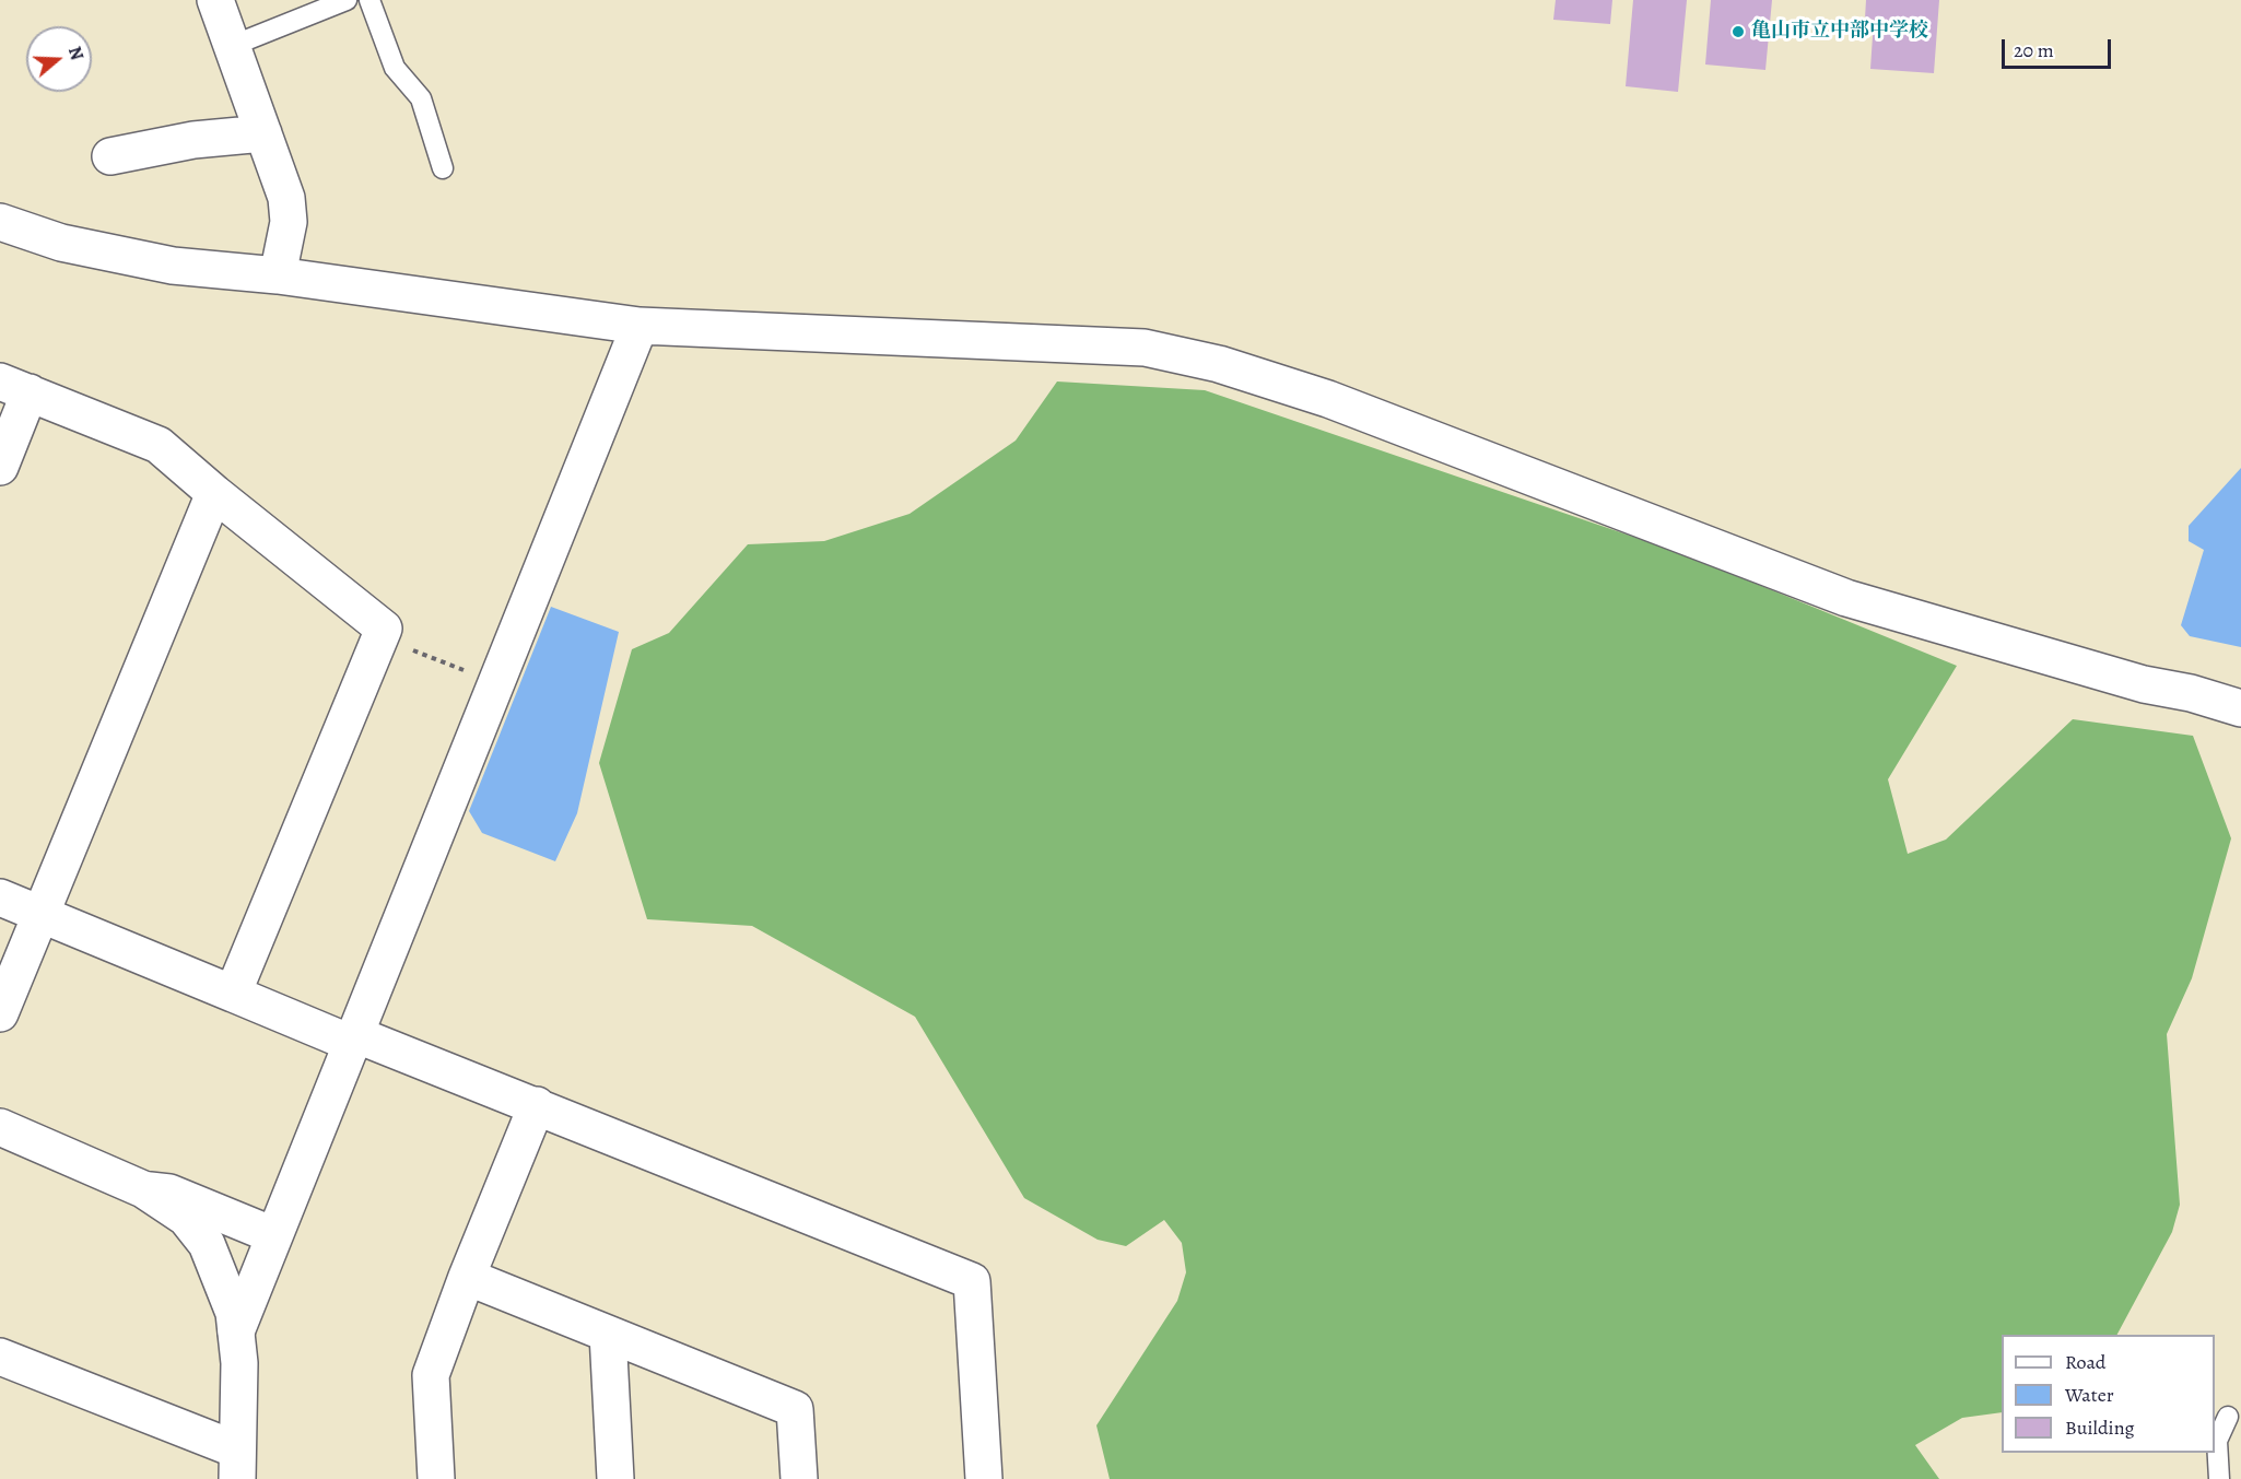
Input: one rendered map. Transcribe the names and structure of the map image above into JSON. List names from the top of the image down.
{
  "places": ["亀山市立中部中学校"],
  "legend": ["Road", "Water", "Building"],
  "scale_bar": "20 m",
  "north": "right"
}
